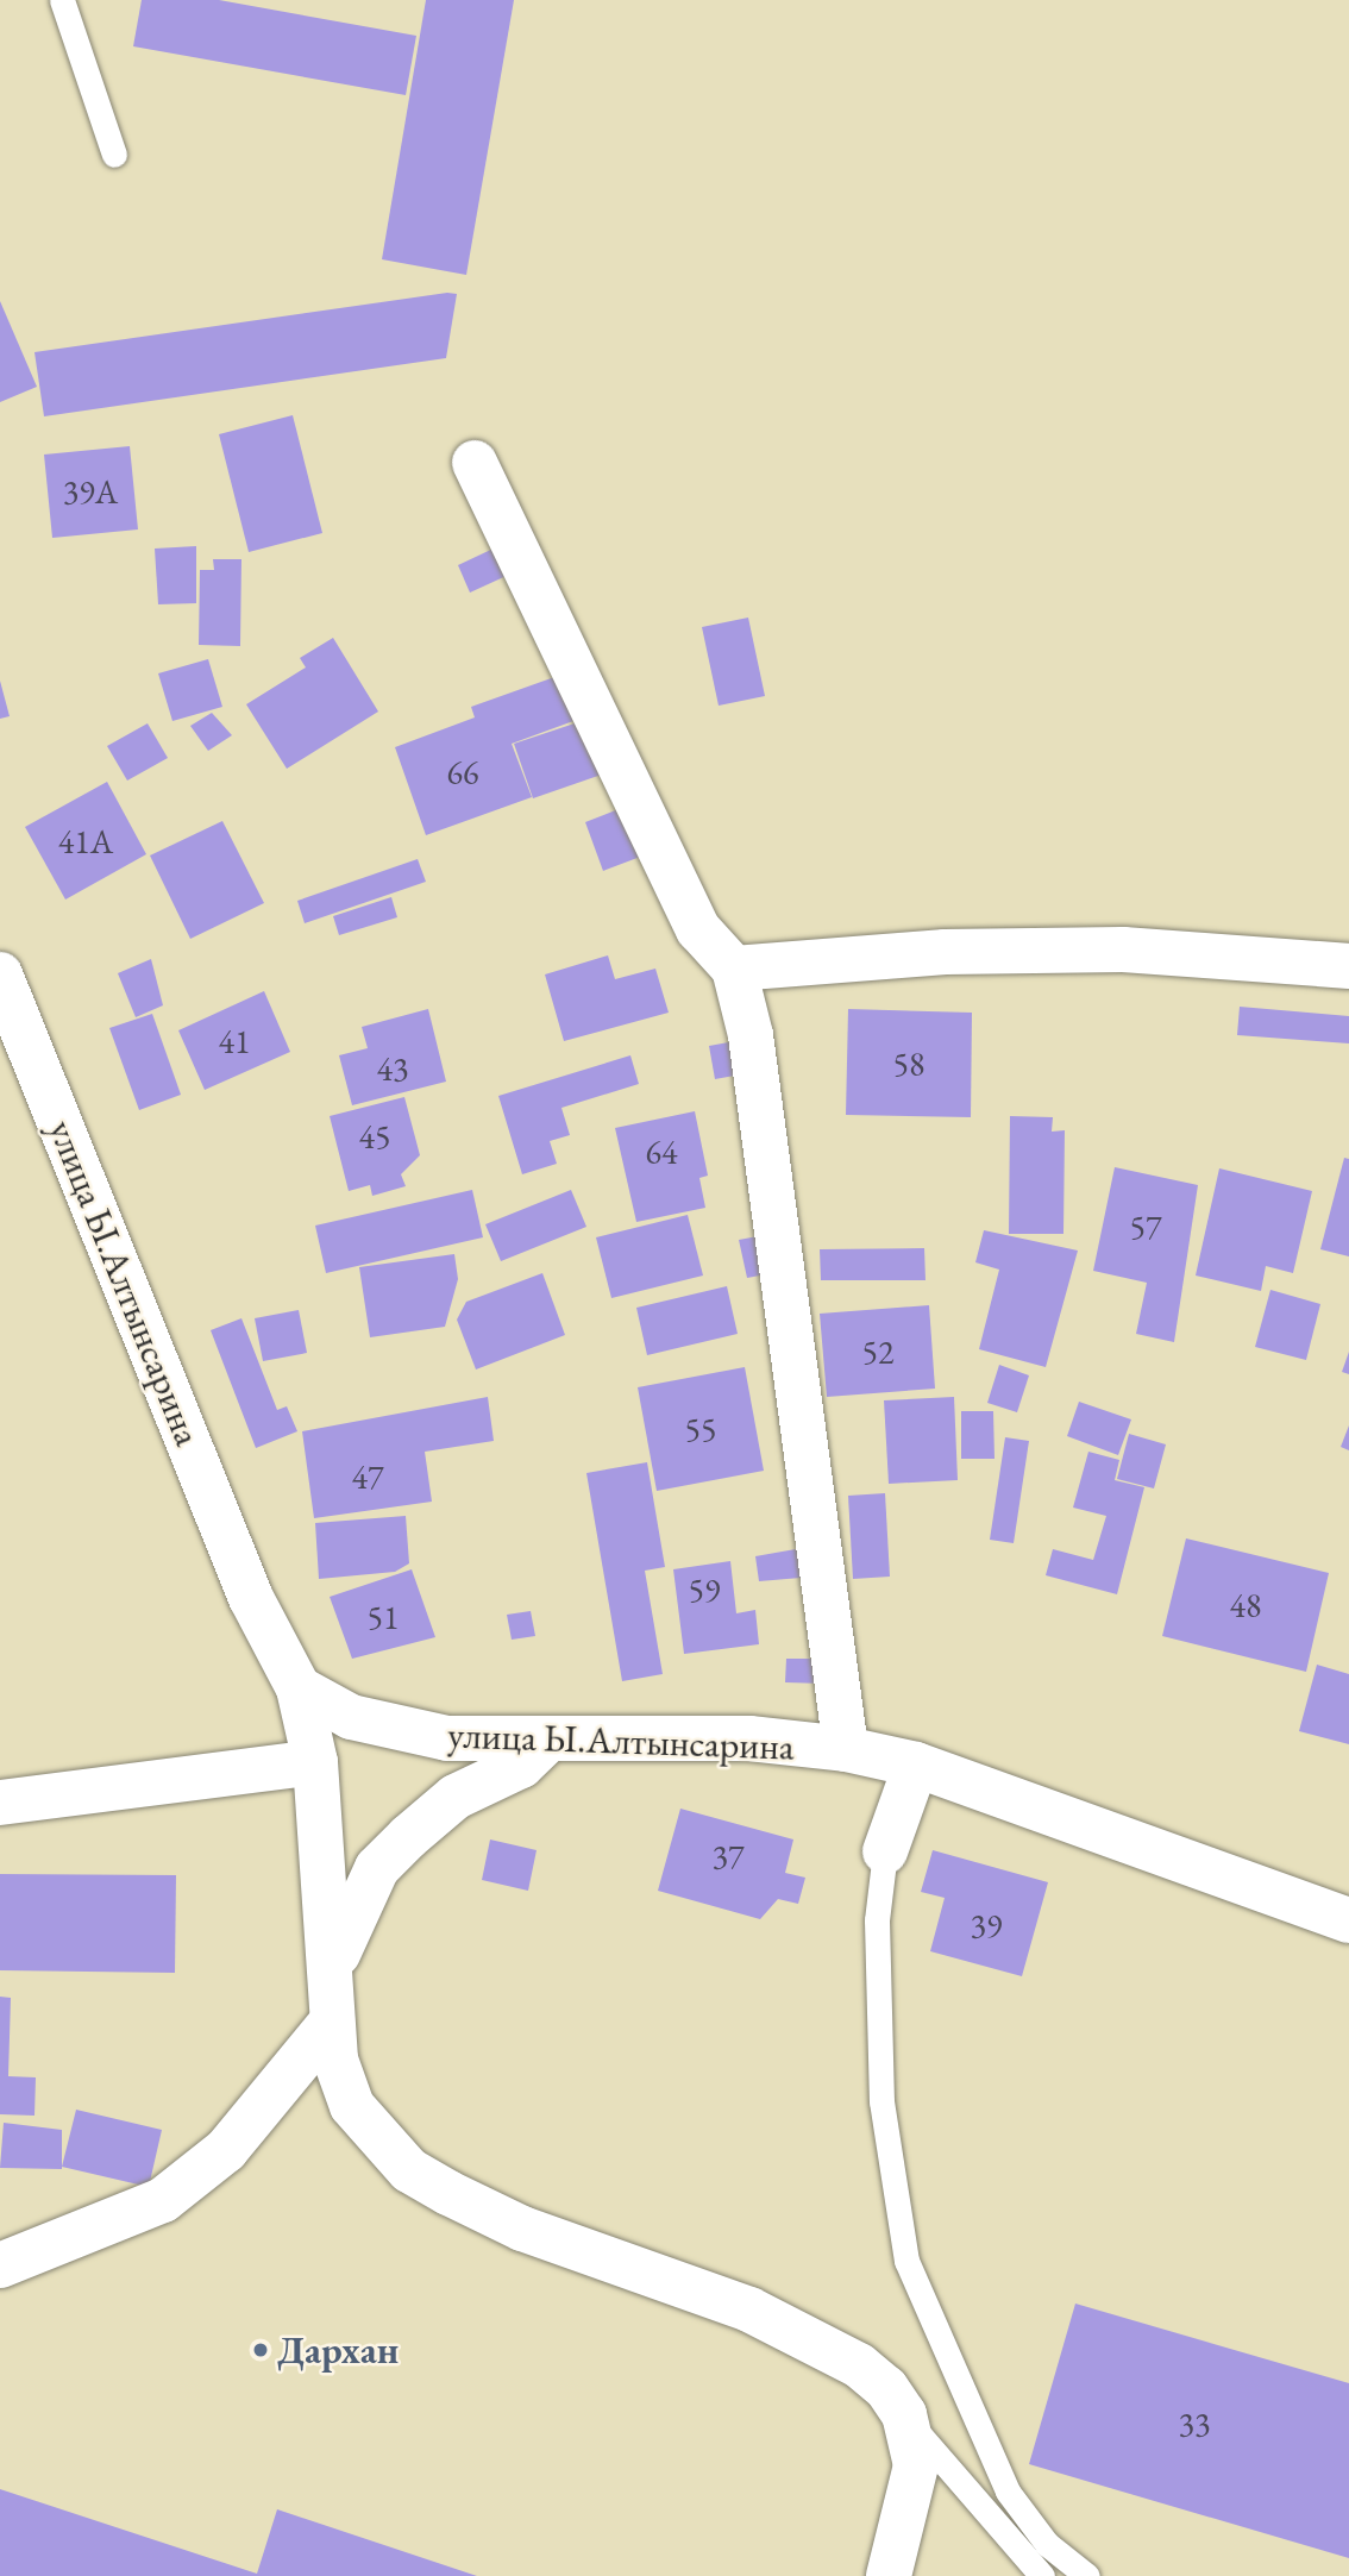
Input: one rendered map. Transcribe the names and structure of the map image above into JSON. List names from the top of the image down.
{
  "streets": {
    "street": ["улица Ы.Алтынсарина"]
  },
  "places": ["Дархан"],
  "house_numbers": [
    "39А",
    "66",
    "41А",
    "41",
    "58",
    "43",
    "45",
    "64",
    "57",
    "52",
    "55",
    "47",
    "59",
    "48",
    "51",
    "37",
    "39",
    "33"
  ]
}
